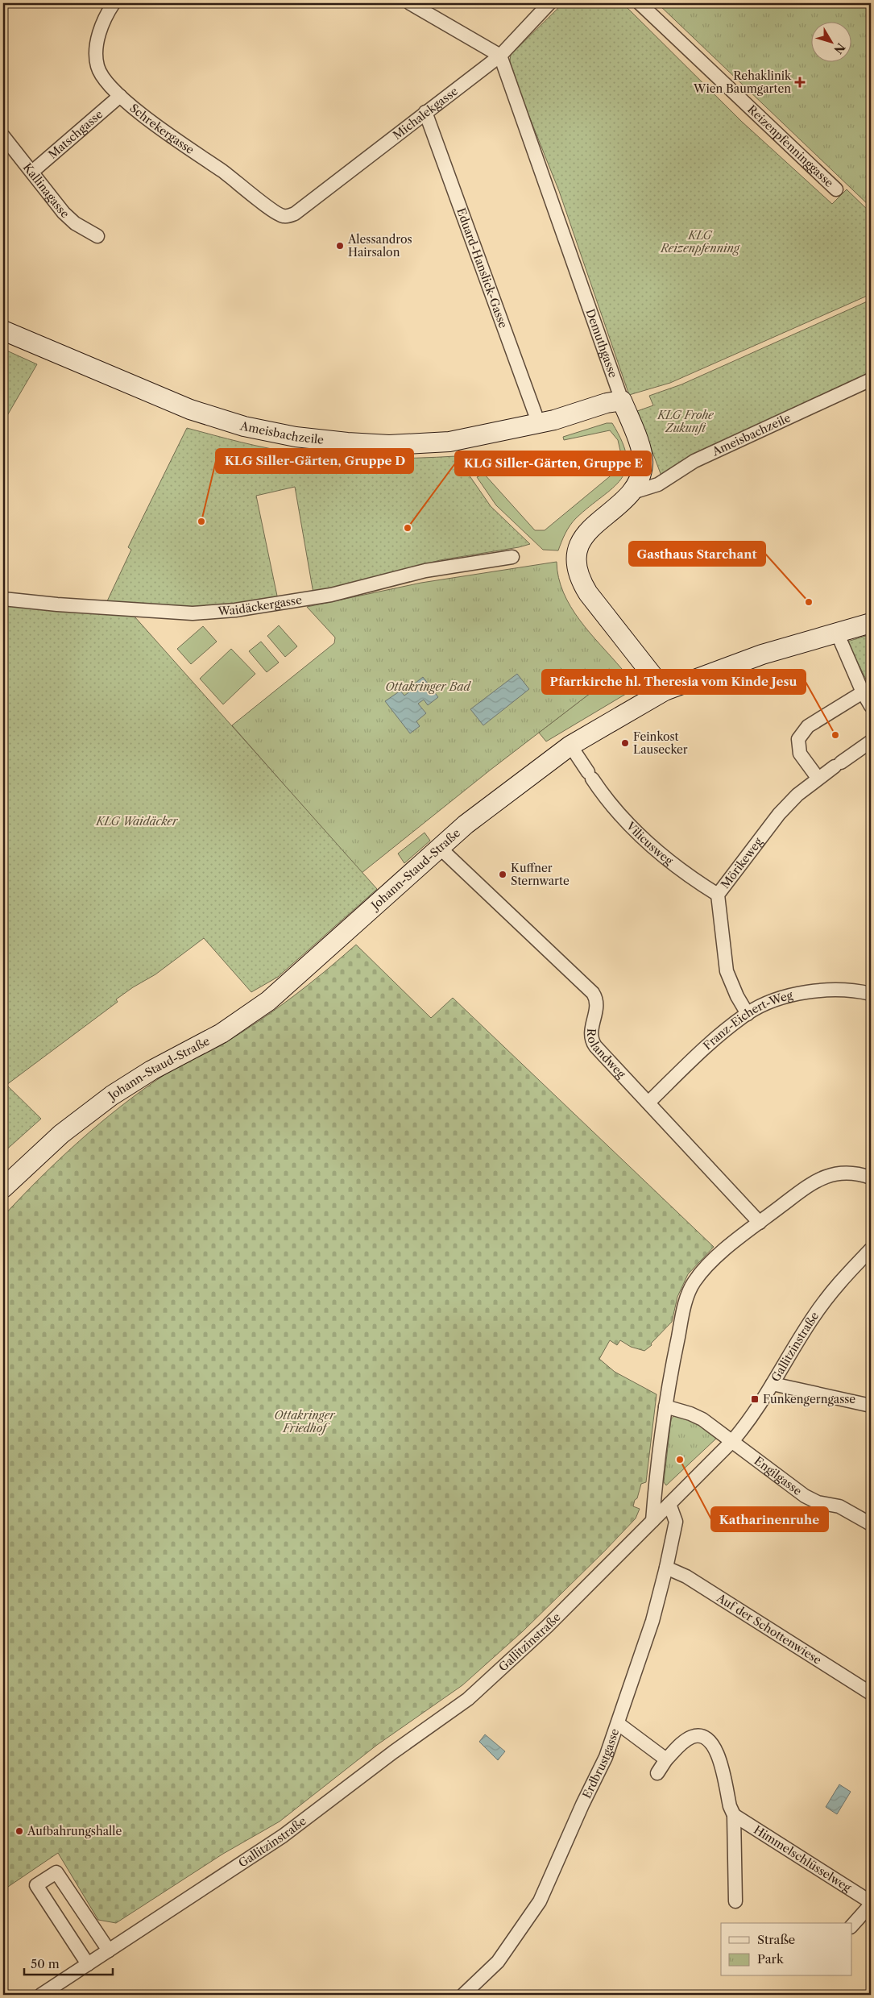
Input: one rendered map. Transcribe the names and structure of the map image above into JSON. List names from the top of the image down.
{
  "streets": {
    "street": [
      "Michalekgasse",
      "Schrekergasse",
      "Matschgasse",
      "Reizenpfenninggasse",
      "Kallinagasse",
      "Eduard-Hanslick-Gasse",
      "Demuthgasse",
      "Ameisbachzeile",
      "Waidäckergasse",
      "Vilicusweg",
      "Mörikeweg",
      "Johann-Staud-Straße",
      "Franz-Eichert-Weg",
      "Rolandweg",
      "Gallitzinstraße",
      "Engilgasse",
      "Auf der Schottenwiese",
      "Erdbrustgasse",
      "Himmelschlüsselweg"
    ]
  },
  "crossings": [
    ["Michalekgasse", "Schrekergasse"],
    ["Michalekgasse", "Eduard-Hanslick-Gasse"],
    ["Michalekgasse", "Demuthgasse"],
    ["Schrekergasse", "Matschgasse"],
    ["Matschgasse", "Kallinagasse"],
    ["Eduard-Hanslick-Gasse", "Ameisbachzeile"],
    ["Demuthgasse", "Ameisbachzeile"],
    ["Demuthgasse", "Johann-Staud-Straße"],
    ["Vilicusweg", "Mörikeweg"],
    ["Vilicusweg", "Johann-Staud-Straße"],
    ["Mörikeweg", "Franz-Eichert-Weg"],
    ["Johann-Staud-Straße", "Rolandweg"],
    ["Franz-Eichert-Weg", "Rolandweg"],
    ["Gallitzinstraße", "Engilgasse"],
    ["Gallitzinstraße", "Erdbrustgasse"],
    ["Auf der Schottenwiese", "Erdbrustgasse"]
  ],
  "parks": [
    "KLG Reizenpfenning",
    "KLG Frohe Zukunft",
    "Ottakringer Bad",
    "KLG Waidäcker",
    "Ottakringer Friedhof"
  ],
  "places": {
    "health": ["Rehaklinik Wien Baumgarten"],
    "other": [
      "Alessandros Hairsalon",
      "KLG Siller-Gärten, Gruppe D",
      "KLG Siller-Gärten, Gruppe E",
      "Gasthaus Starchant",
      "Pfarrkirche hl. Theresia vom Kinde Jesu",
      "Feinkost Lausecker",
      "Kuffner Sternwarte",
      "Katharinenruhe",
      "Aufbahrungshalle"
    ],
    "transit": ["Funkengerngasse"]
  },
  "legend": ["Straße", "Park"],
  "scale_bar": "50 m",
  "north": "bottom right"
}
